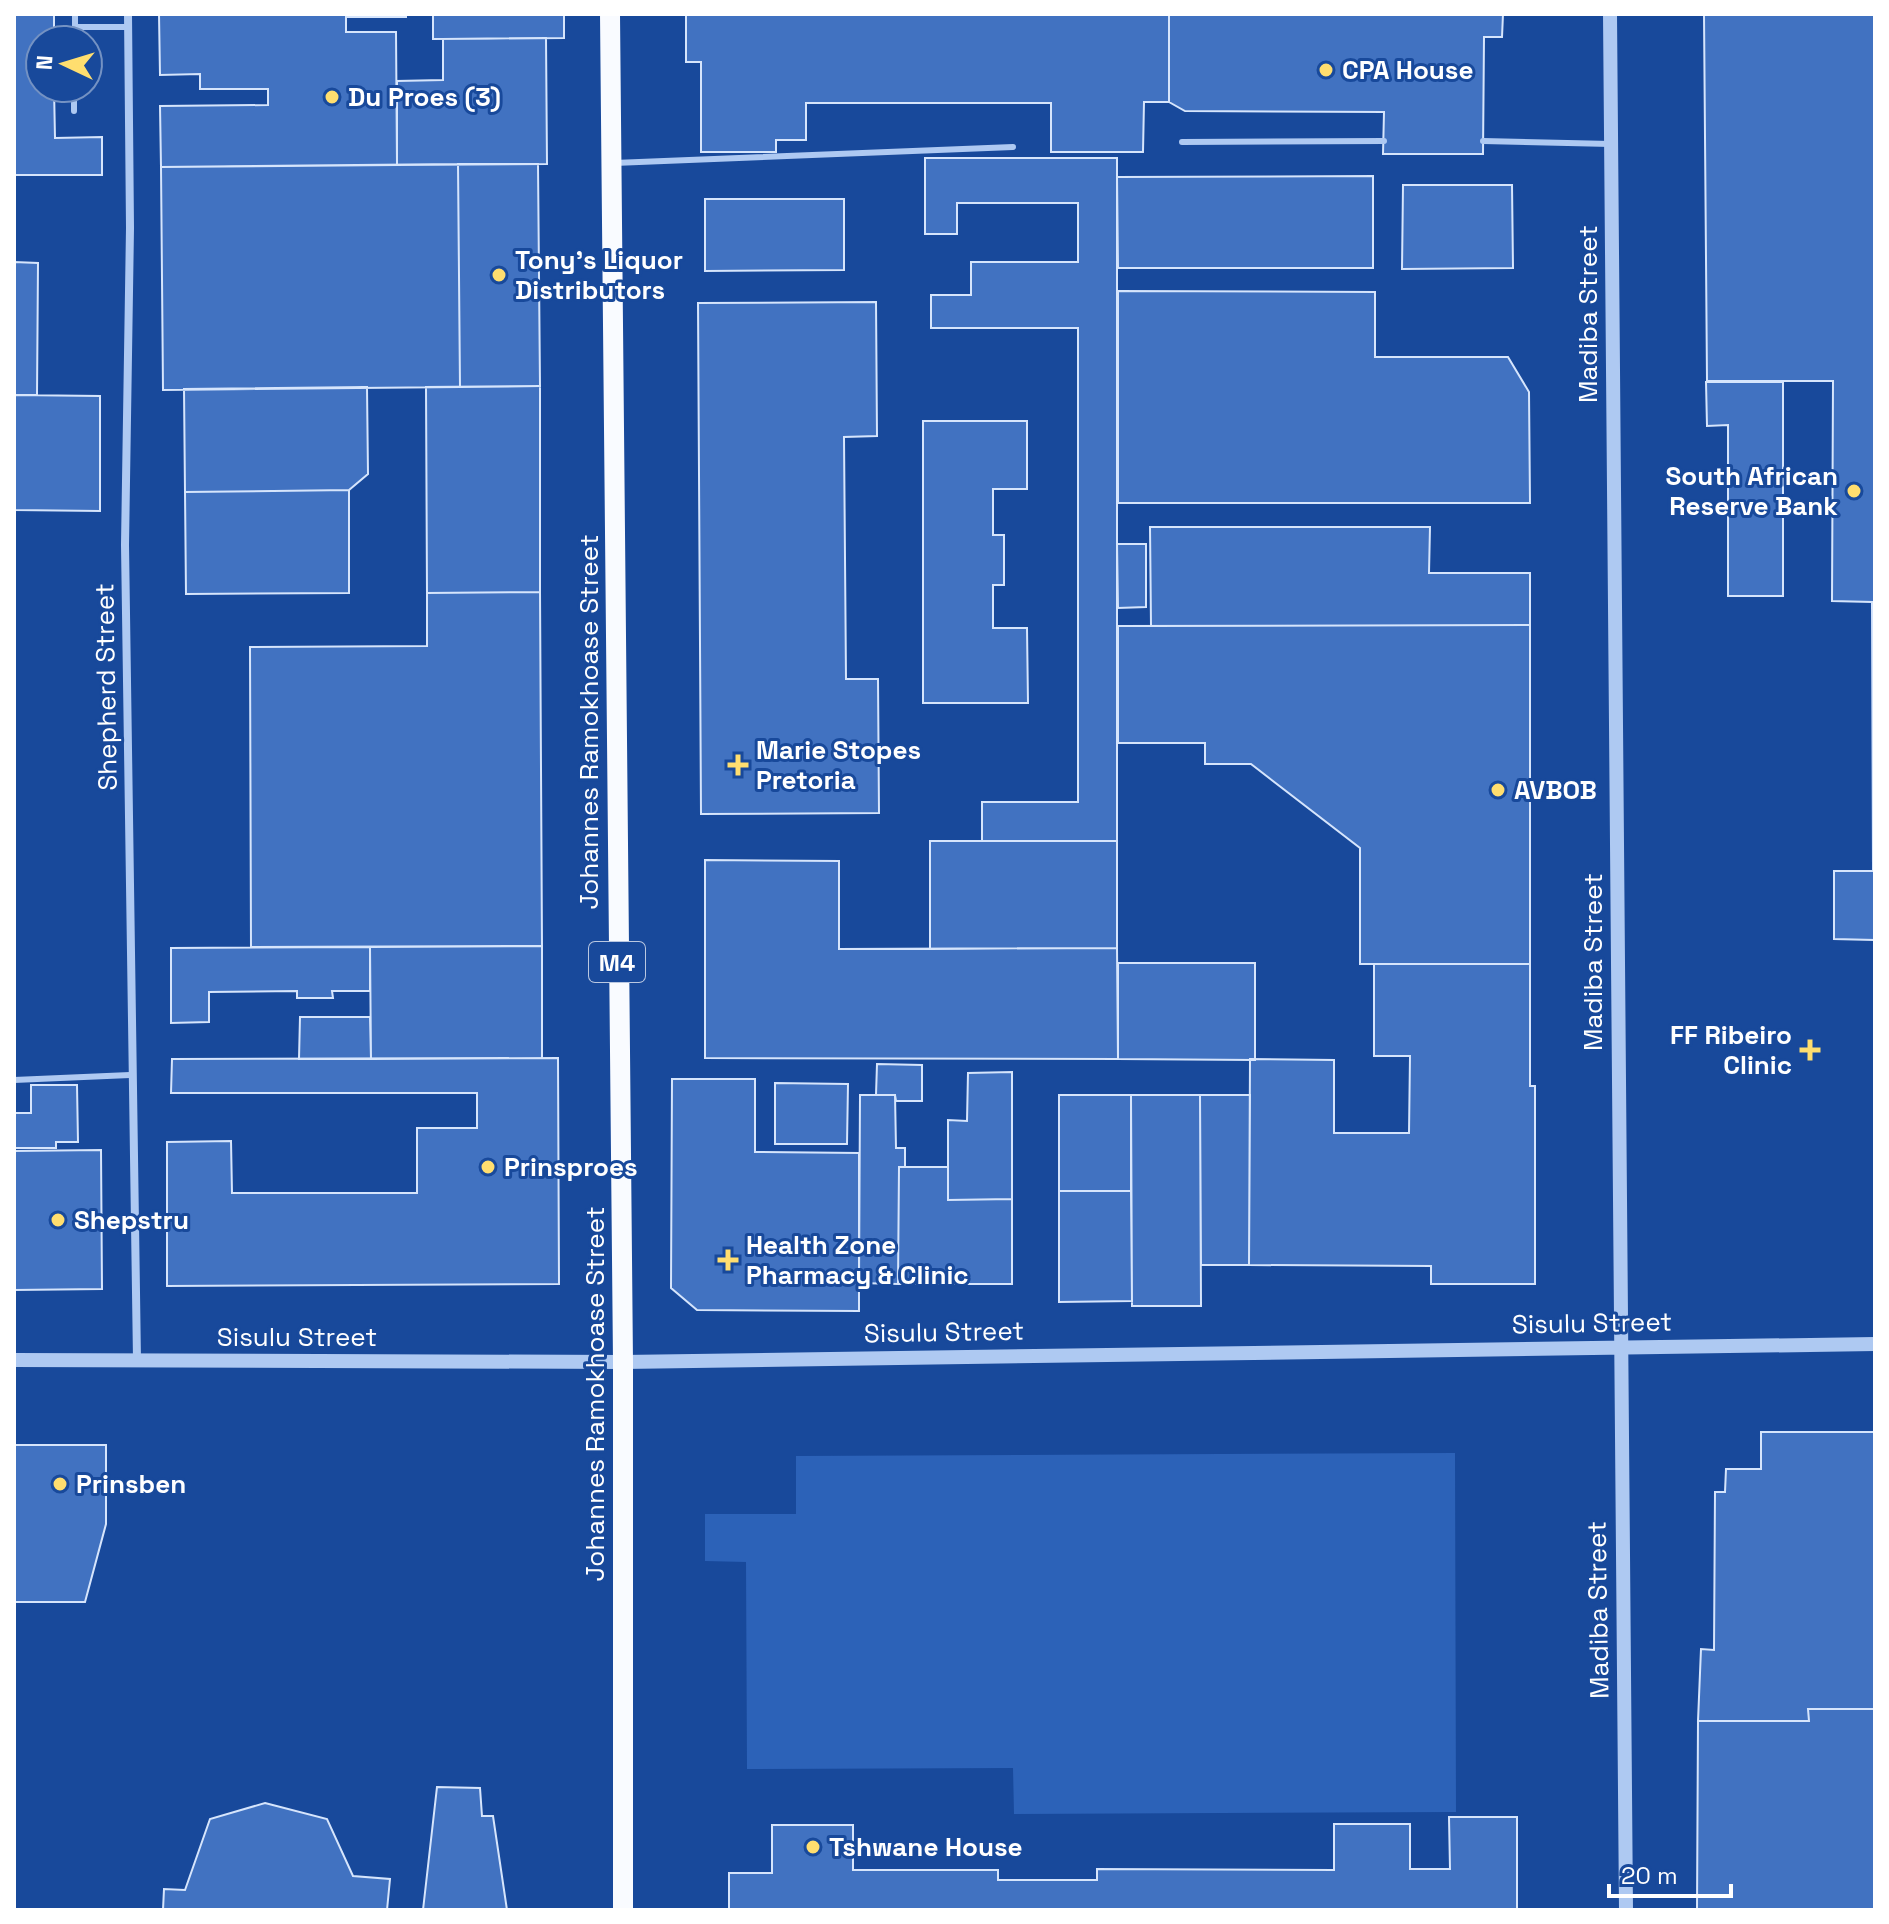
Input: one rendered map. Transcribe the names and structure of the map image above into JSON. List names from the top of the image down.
{
  "streets": {
    "main road": ["Johannes Ramokhoase Street", "M4"],
    "street": ["Madiba Street", "Shepherd Street", "Sisulu Street"]
  },
  "crossings": [
    ["Madiba Street", "Sisulu Street"],
    ["Shepherd Street", "Sisulu Street"],
    ["Johannes Ramokhoase Street", "Sisulu Street"]
  ],
  "places": {
    "other": [
      "CPA House",
      "Du Proes (3)",
      "Tony's Liquor Distributors",
      "South African Reserve Bank",
      "AVBOB",
      "Prinsproes",
      "Shepstru",
      "Prinsben",
      "Tshwane House"
    ],
    "health": ["Marie Stopes Pretoria", "FF Ribeiro Clinic", "Health Zone Pharmacy & Clinic"]
  },
  "scale_bar": "20 m",
  "north": "left"
}
